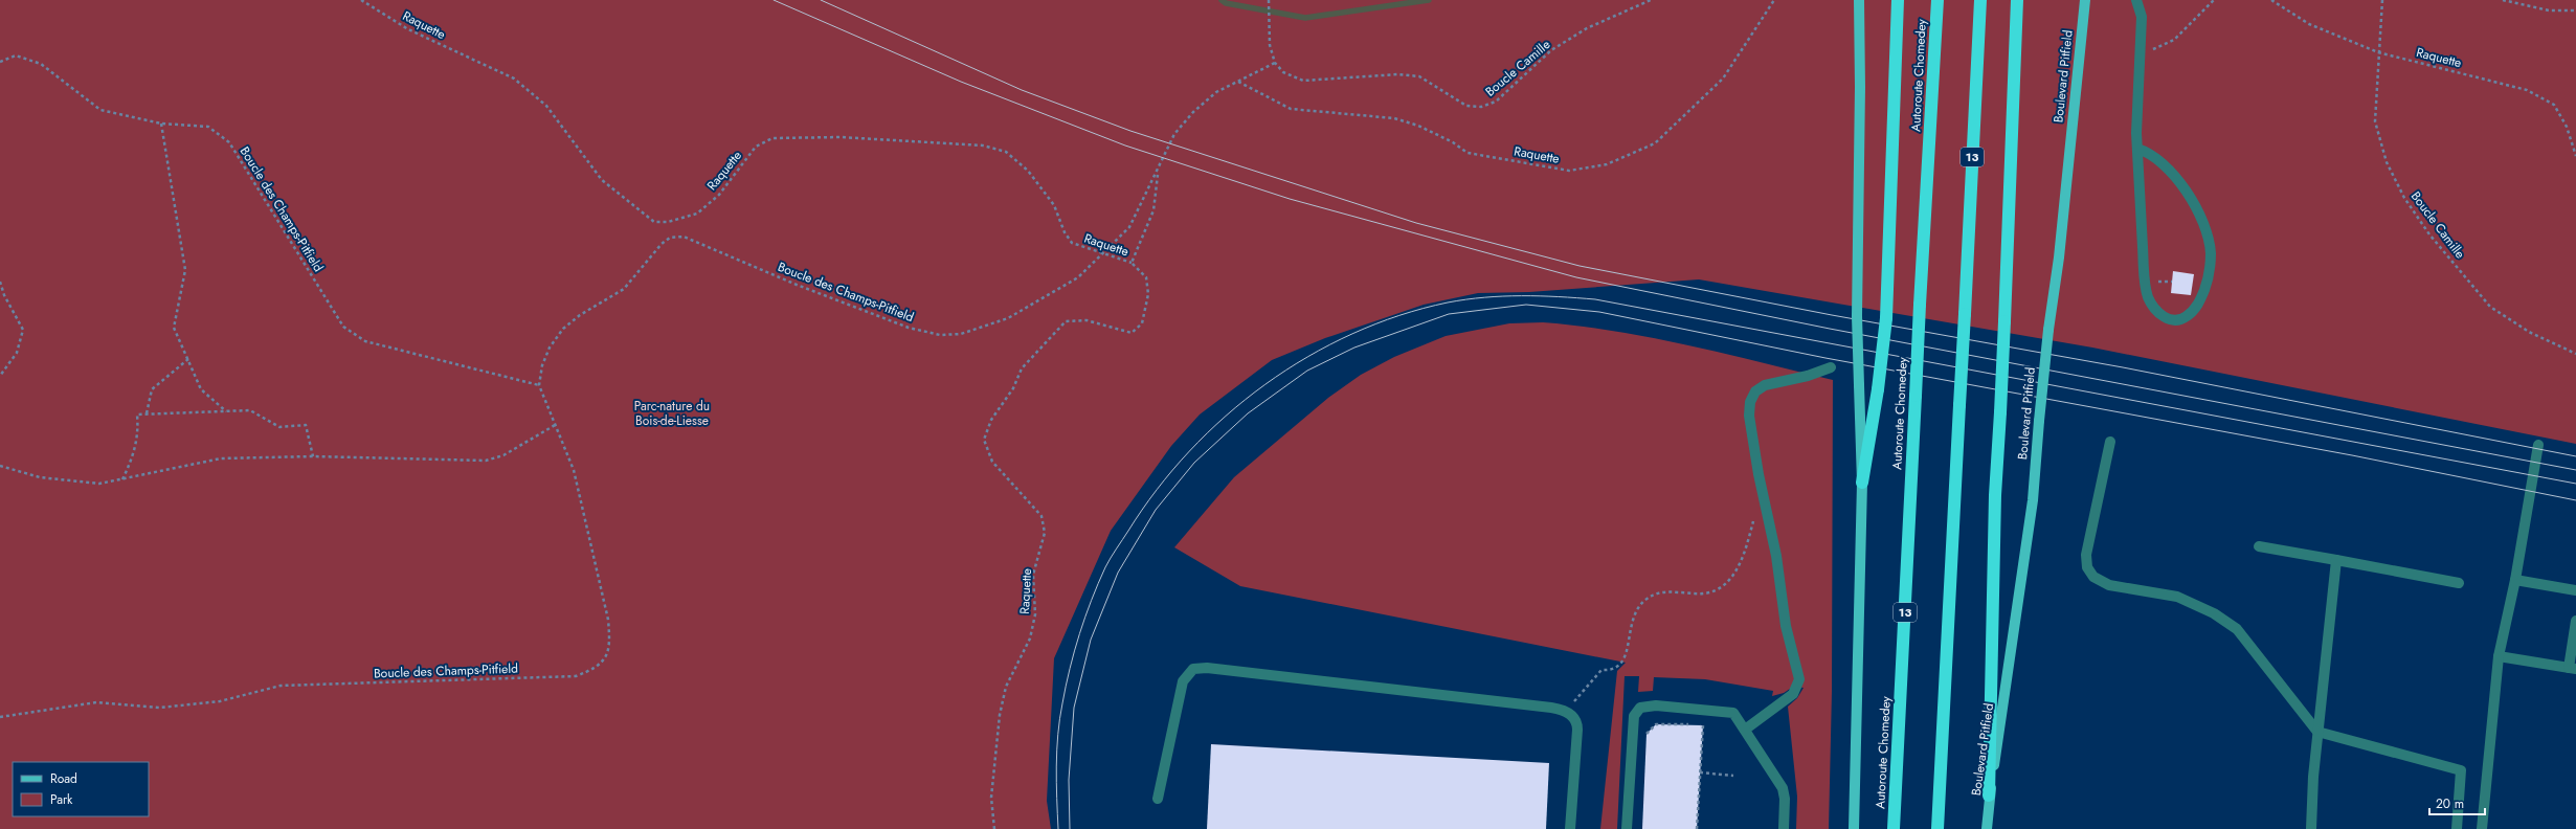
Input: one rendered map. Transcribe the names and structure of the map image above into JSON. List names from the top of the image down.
{
  "streets": {
    "highway": ["Autoroute Chomedey", "13"],
    "main road": ["Boulevard Pitfield"],
    "path": ["Raquette", "Boucle Camille", "Boucle des Champs-Pitfield"]
  },
  "crossings": [
    ["Raquette", "Boucle Camille"],
    ["Raquette", "Boucle des Champs-Pitfield"]
  ],
  "parks": ["Parc-nature du Bois-de-Liesse"],
  "legend": ["Road", "Park"],
  "scale_bar": "20 m"
}
